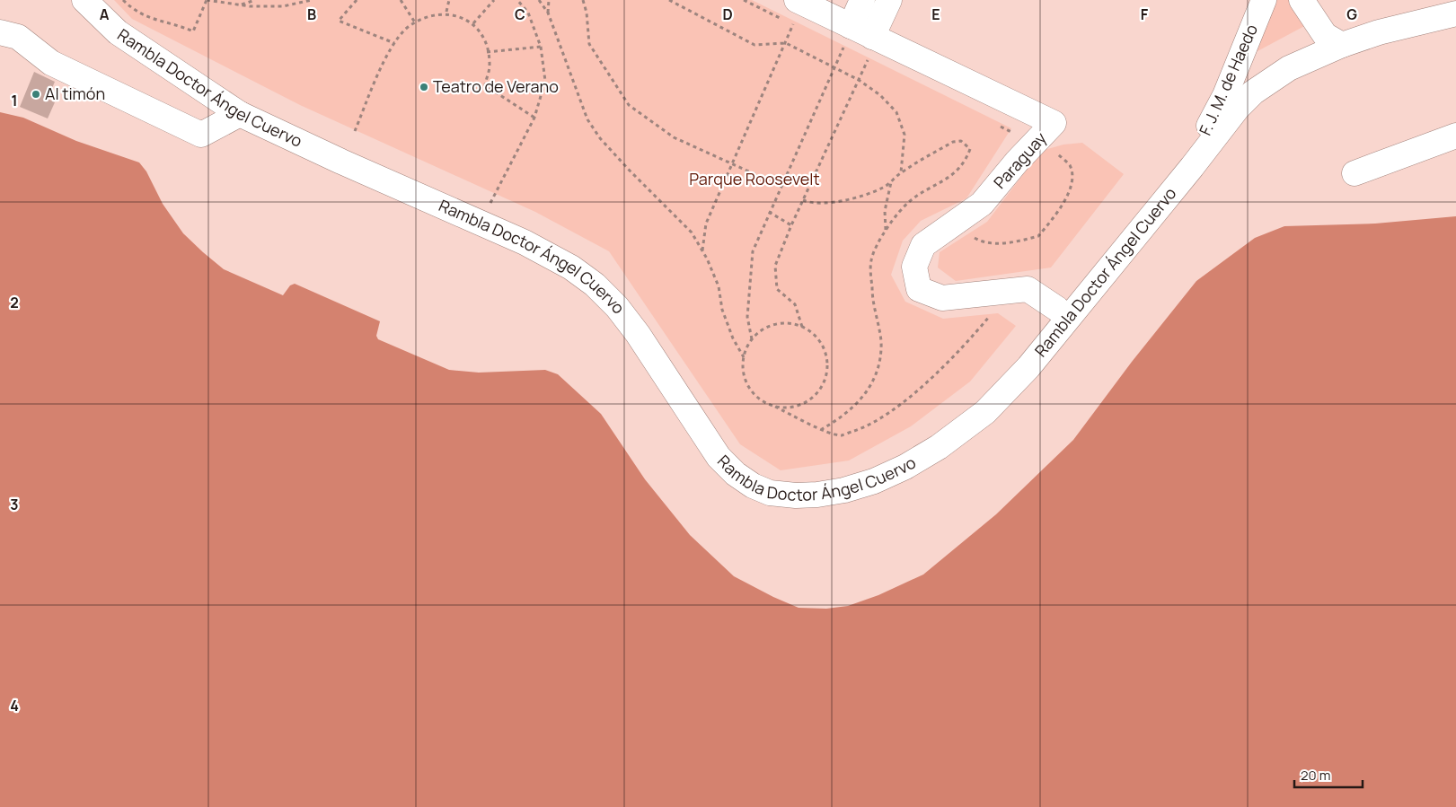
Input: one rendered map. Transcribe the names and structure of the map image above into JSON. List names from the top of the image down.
{
  "streets": {
    "street": ["F. J. M. de Haedo", "Rambla Doctor Ángel Cuervo", "Paraguay"]
  },
  "crossings": [
    ["F. J. M. de Haedo", "Rambla Doctor Ángel Cuervo"],
    ["Rambla Doctor Ángel Cuervo", "Paraguay"]
  ],
  "parks": ["Parque Roosevelt"],
  "places": ["Teatro de Verano", "Al timón"],
  "scale_bar": "20 m",
  "grid": {
    "columns": [
      "A",
      "B",
      "C",
      "D",
      "E",
      "F",
      "G"
    ],
    "rows": [
      "1",
      "2",
      "3",
      "4"
    ]
  }
}
